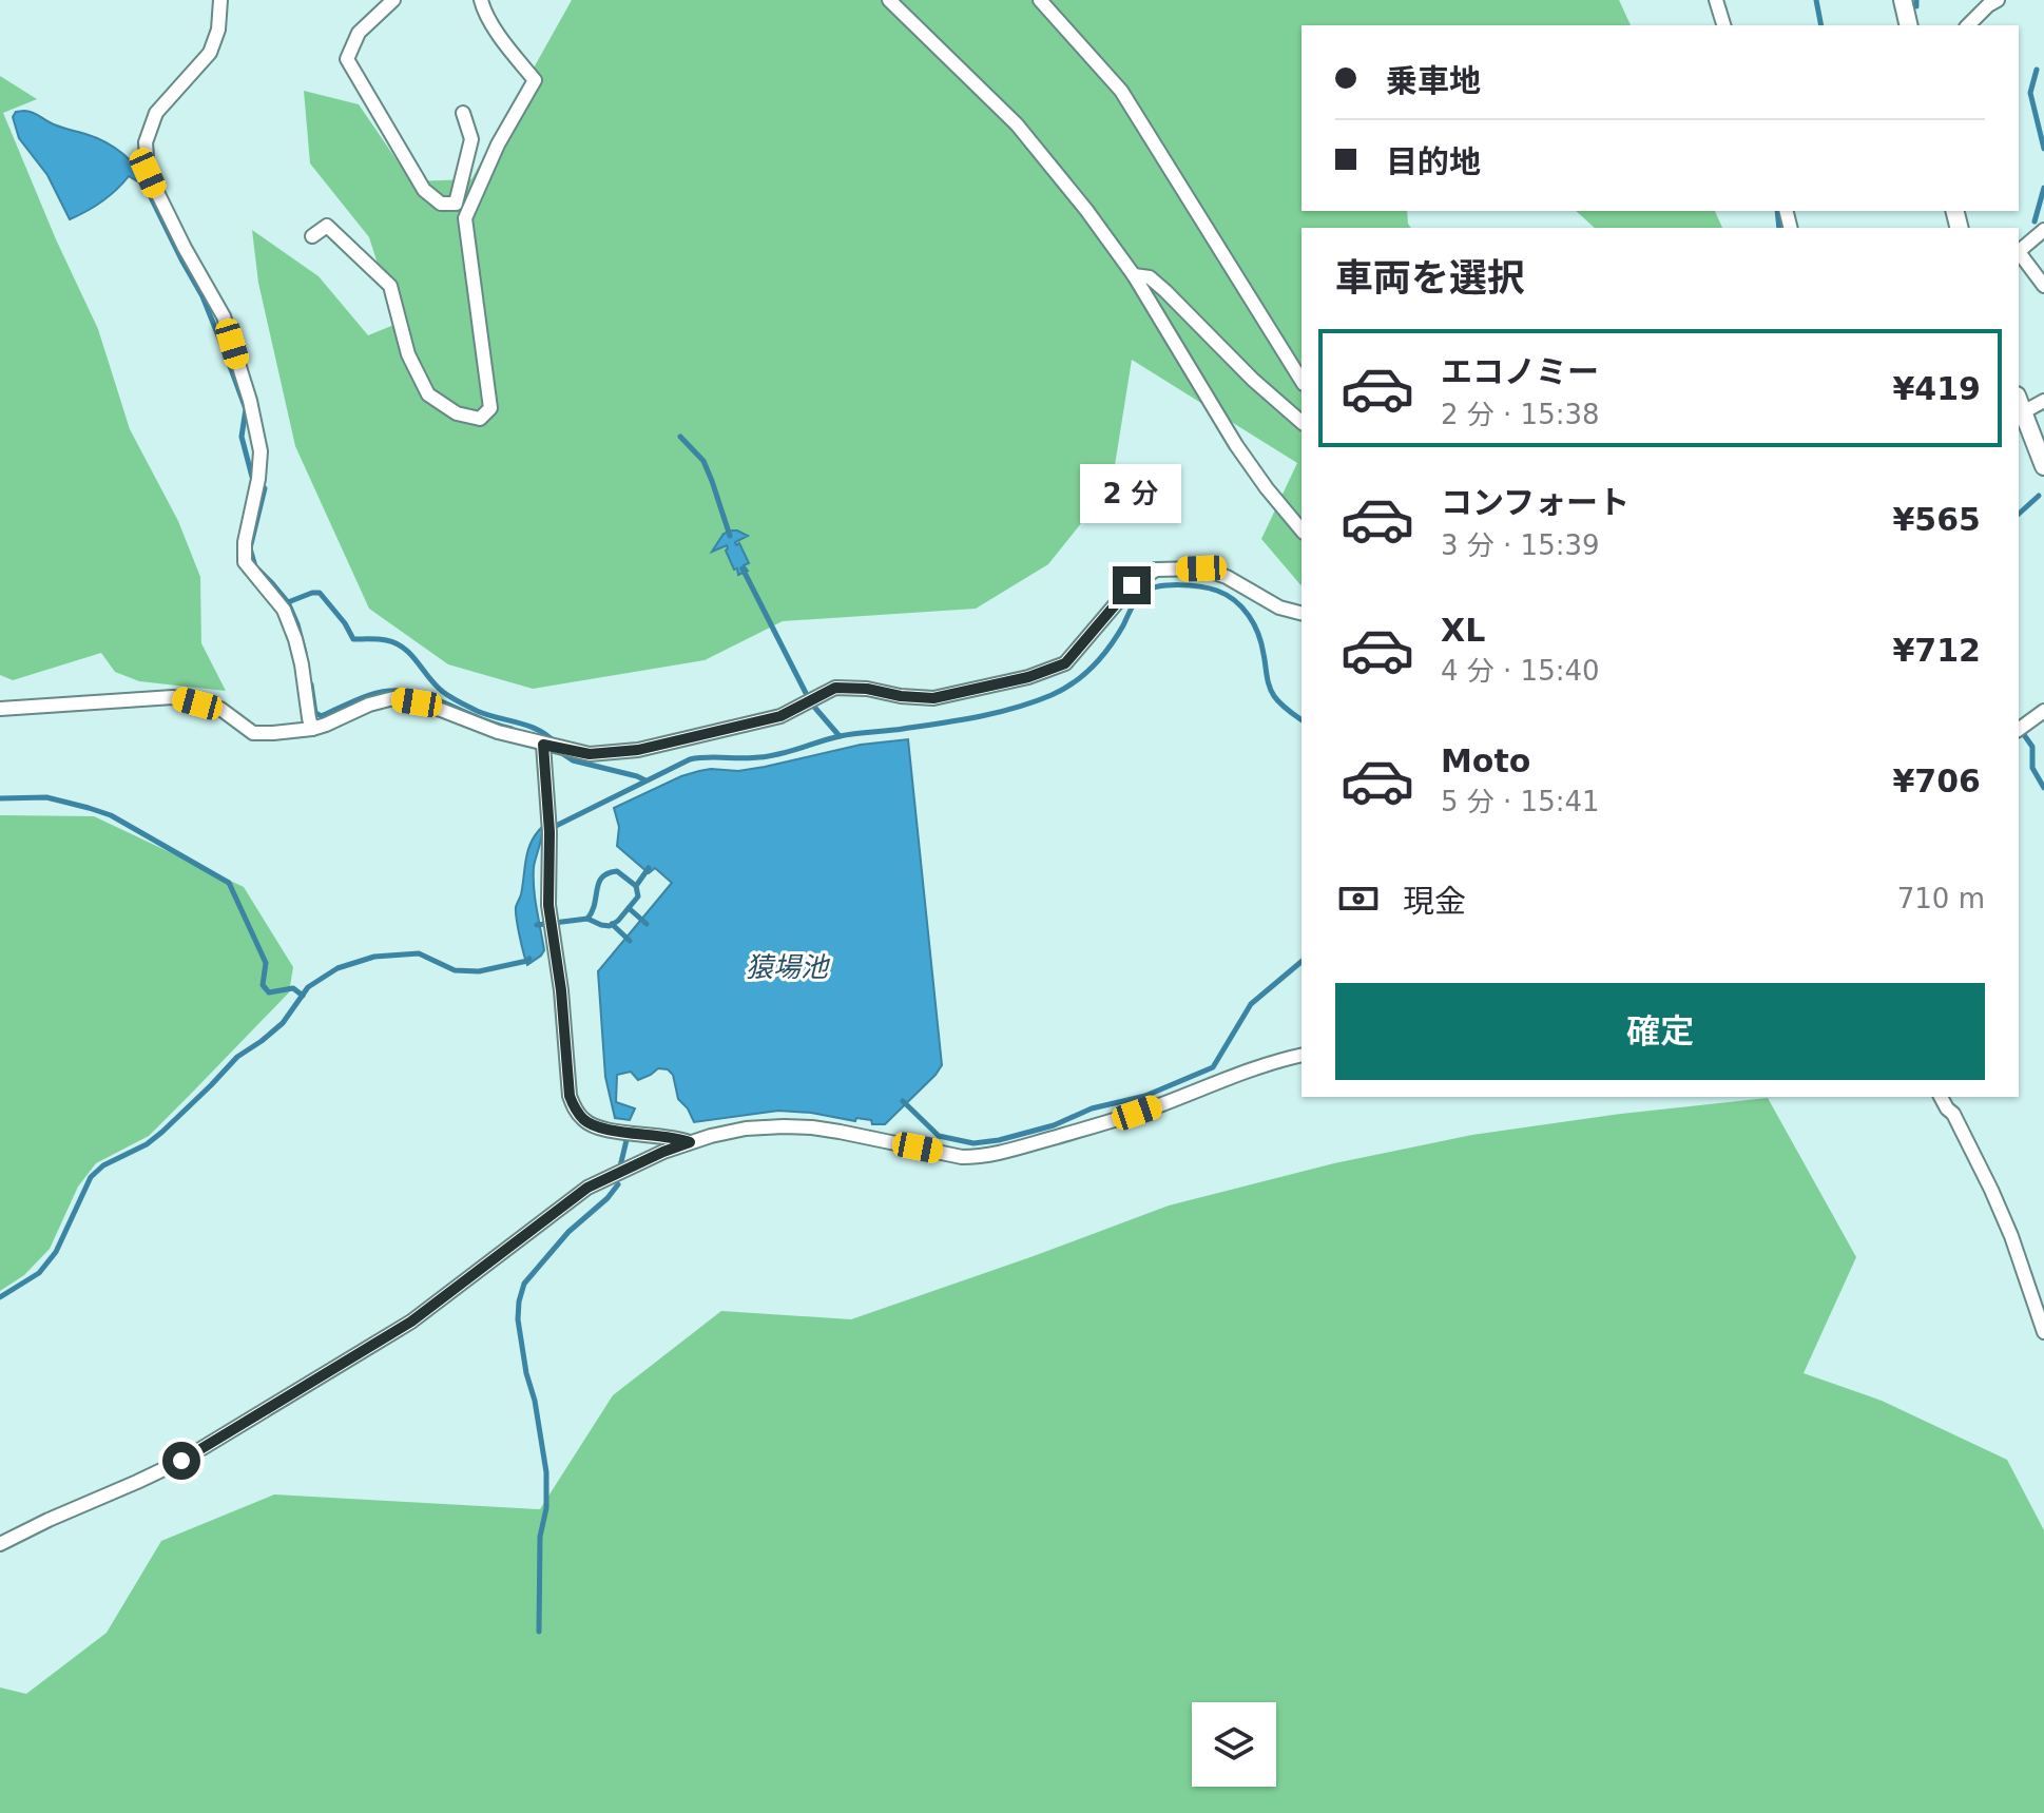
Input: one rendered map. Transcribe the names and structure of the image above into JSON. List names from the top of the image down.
{
  "water": ["猿場池"],
  "page": {
    "banner": ["乗車地", "目的地"],
    "heading": "車両を選択",
    "list": [
      {
        "name": "エコノミー",
        "note": "2 分 · 15:38",
        "value": "¥419"
      },
      {
        "name": "コンフォート",
        "note": "3 分 · 15:39",
        "value": "¥565"
      },
      {
        "name": "XL",
        "note": "4 分 · 15:40",
        "value": "¥712"
      },
      {
        "name": "Moto",
        "note": "5 分 · 15:41",
        "value": "¥706"
      }
    ],
    "bubble": "2 分",
    "pay": ["現金", "710 m"],
    "buttons": "確定"
  }
}
